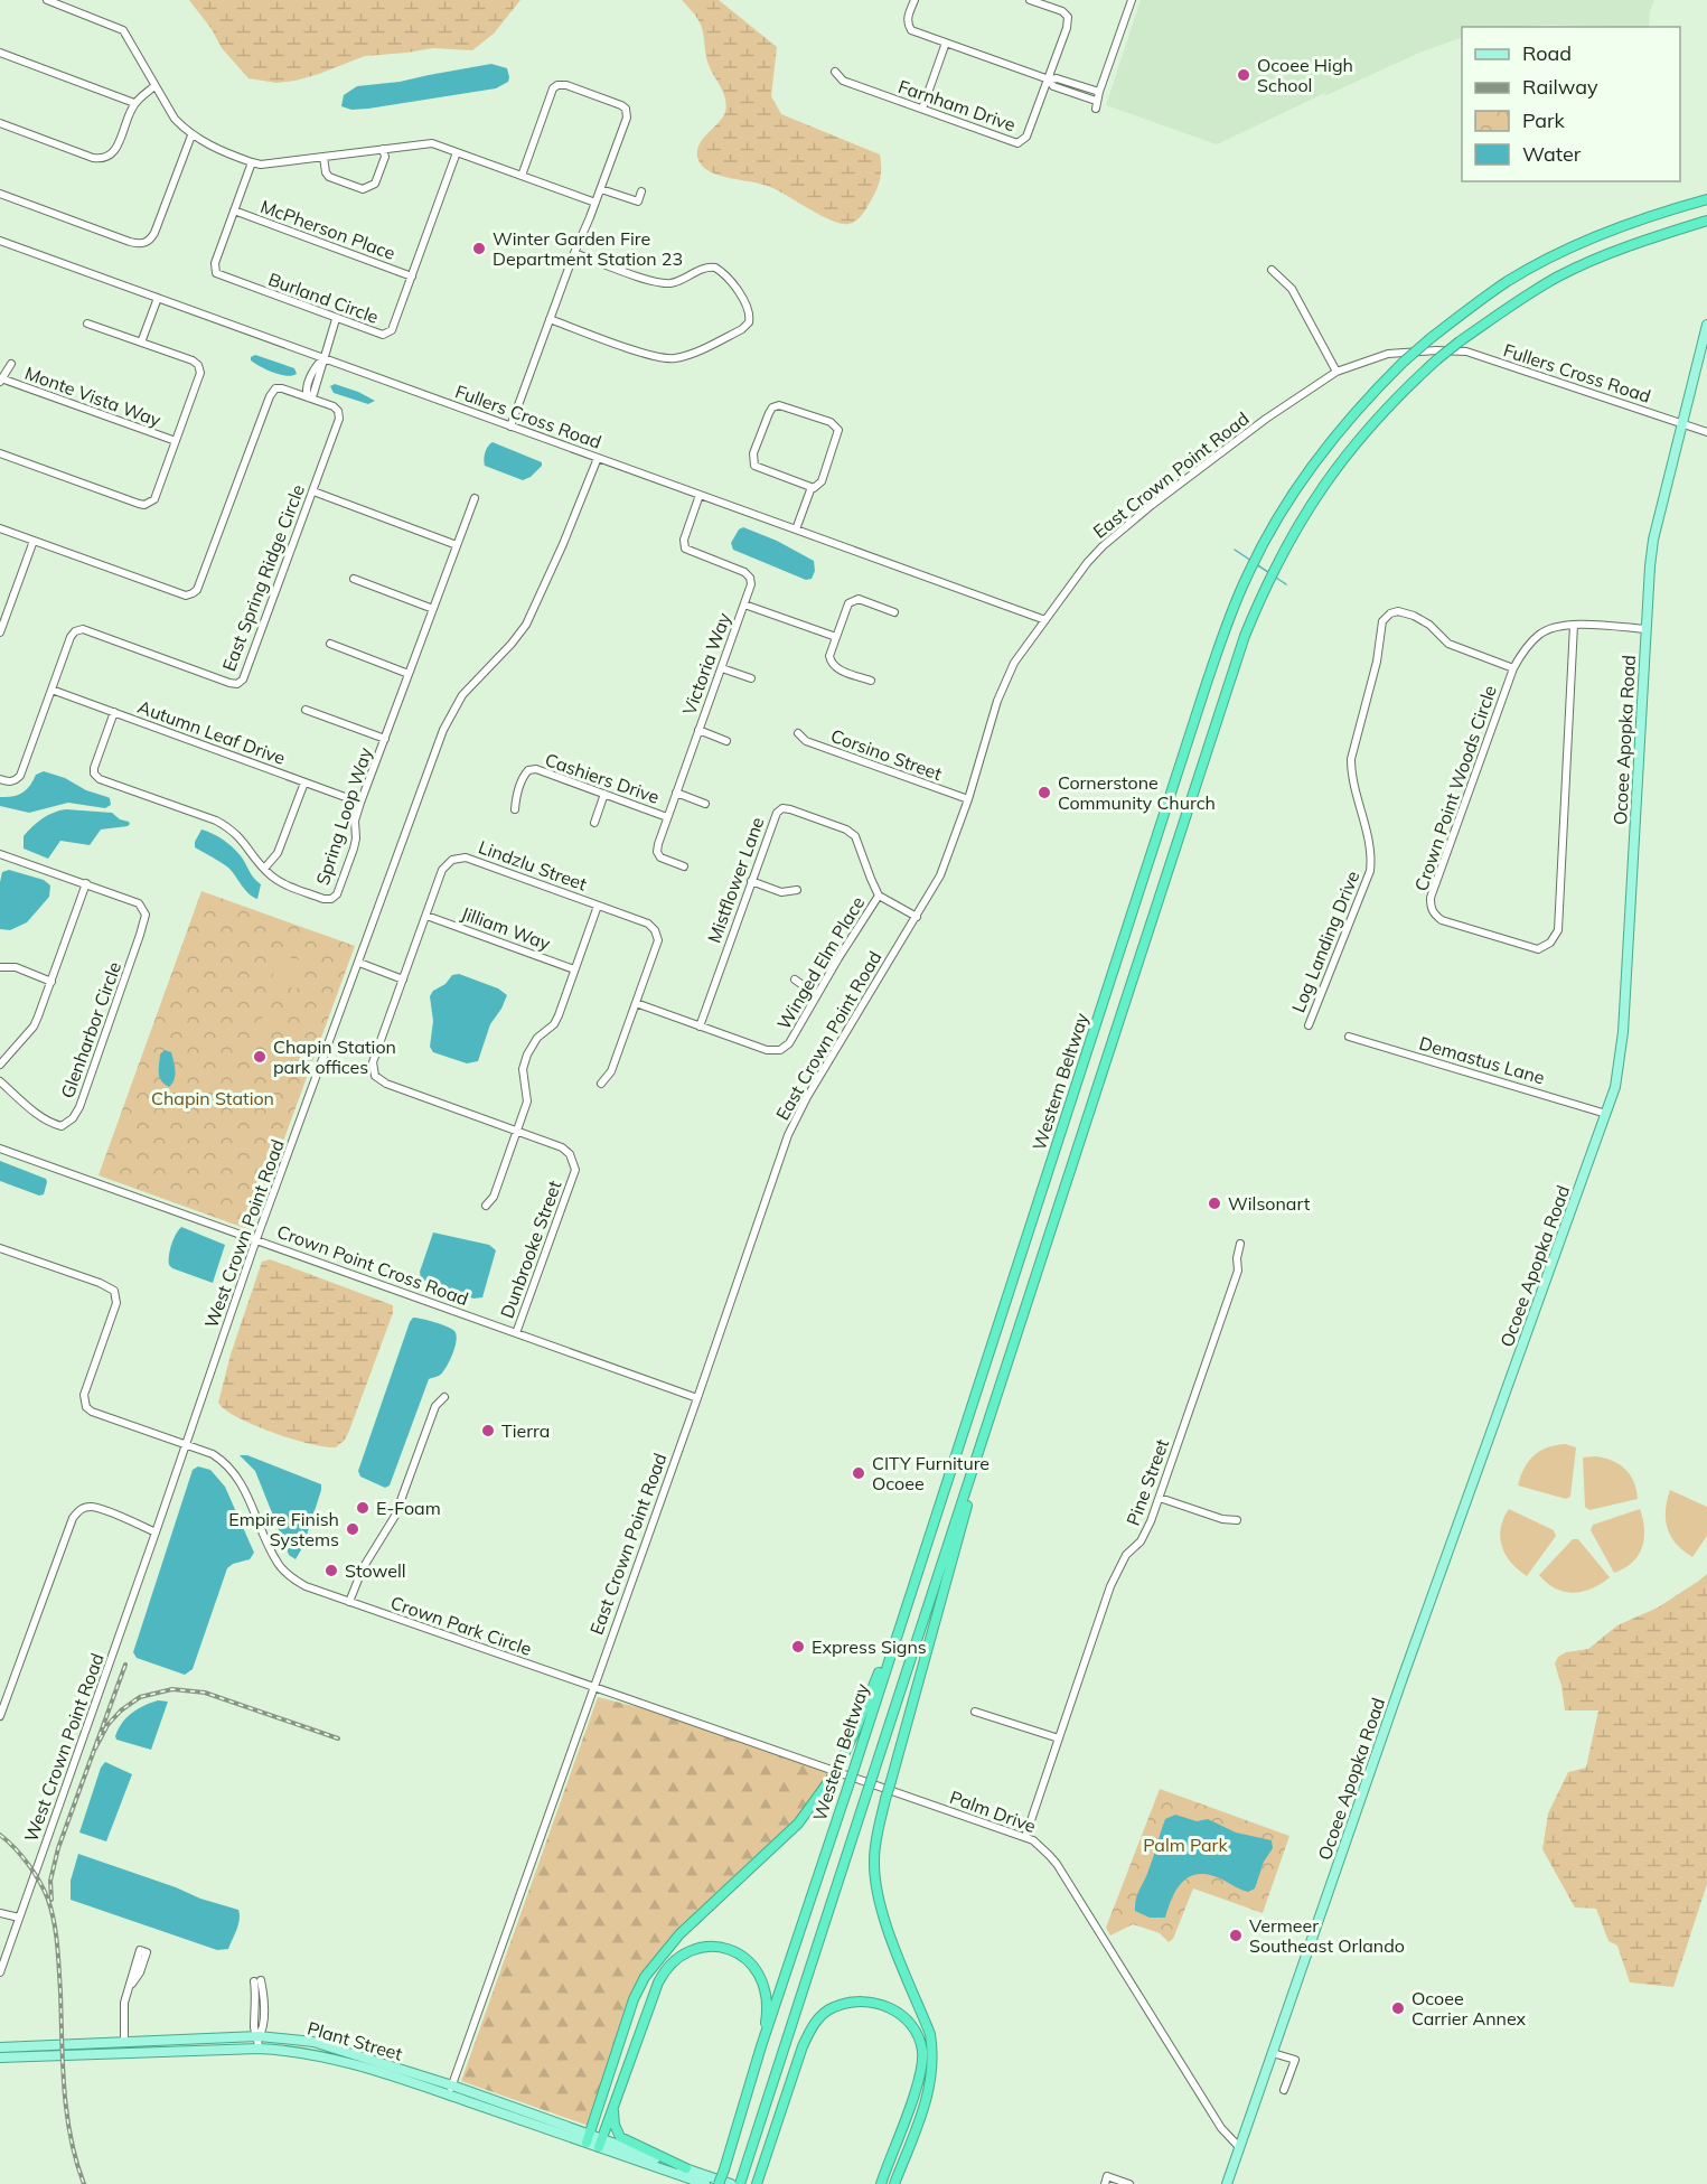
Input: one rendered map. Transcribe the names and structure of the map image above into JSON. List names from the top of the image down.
{
  "streets": {
    "highway": ["Western Beltway"],
    "main road": ["Ocoee Apopka Road", "Plant Street"],
    "street": [
      "Farnham Drive",
      "McPherson Place",
      "Burland Circle",
      "Fullers Cross Road",
      "Monte Vista Way",
      "East Crown Point Road",
      "East Spring Ridge Circle",
      "Victoria Way",
      "Autumn Leaf Drive",
      "Corsino Street",
      "Cashiers Drive",
      "Crown Point Woods Circle",
      "Spring Loop Way",
      "Lindzlu Street",
      "Mistflower Lane",
      "Jilliam Way",
      "Log Landing Drive",
      "Winged Elm Place",
      "Glenharbor Circle",
      "Demastus Lane",
      "West Crown Point Road",
      "Dunbrooke Street",
      "Crown Point Cross Road",
      "Pine Street",
      "Crown Park Circle",
      "Palm Drive"
    ]
  },
  "crossings": [
    ["McPherson Place", "Burland Circle"],
    ["Fullers Cross Road", "East Crown Point Road"],
    ["Fullers Cross Road", "Victoria Way"],
    ["Fullers Cross Road", "Ocoee Apopka Road"],
    ["Fullers Cross Road", "Western Beltway"],
    ["Fullers Cross Road", "West Crown Point Road"],
    ["East Crown Point Road", "Corsino Street"],
    ["East Crown Point Road", "Western Beltway"],
    ["East Crown Point Road", "Crown Point Cross Road"],
    ["East Crown Point Road", "Crown Park Circle"],
    ["East Crown Point Road", "Palm Drive"],
    ["East Crown Point Road", "Plant Street"],
    ["East Spring Ridge Circle", "Autumn Leaf Drive"],
    ["Victoria Way", "Cashiers Drive"],
    ["Autumn Leaf Drive", "Spring Loop Way"],
    ["Ocoee Apopka Road", "Crown Point Woods Circle"],
    ["Ocoee Apopka Road", "Demastus Lane"],
    ["Ocoee Apopka Road", "Palm Drive"],
    ["Crown Point Woods Circle", "Log Landing Drive"],
    ["Lindzlu Street", "Jilliam Way"],
    ["Lindzlu Street", "Winged Elm Place"],
    ["Lindzlu Street", "Dunbrooke Street"],
    ["Mistflower Lane", "Winged Elm Place"],
    ["Western Beltway", "Plant Street"],
    ["West Crown Point Road", "Crown Point Cross Road"],
    ["West Crown Point Road", "Crown Park Circle"],
    ["Dunbrooke Street", "Crown Point Cross Road"],
    ["Pine Street", "Palm Drive"],
    ["Crown Park Circle", "Palm Drive"]
  ],
  "parks": ["Chapin Station", "Palm Park"],
  "places": [
    "Ocoee High School",
    "Winter Garden Fire Department Station 23",
    "Cornerstone Community Church",
    "Chapin Station park offices",
    "Wilsonart",
    "Tierra",
    "CITY Furniture Ocoee",
    "E-Foam",
    "Empire Finish Systems",
    "Stowell",
    "Express Signs",
    "Vermeer Southeast Orlando",
    "Ocoee Carrier Annex"
  ],
  "legend": [
    "Road",
    "Railway",
    "Park",
    "Water"
  ]
}
